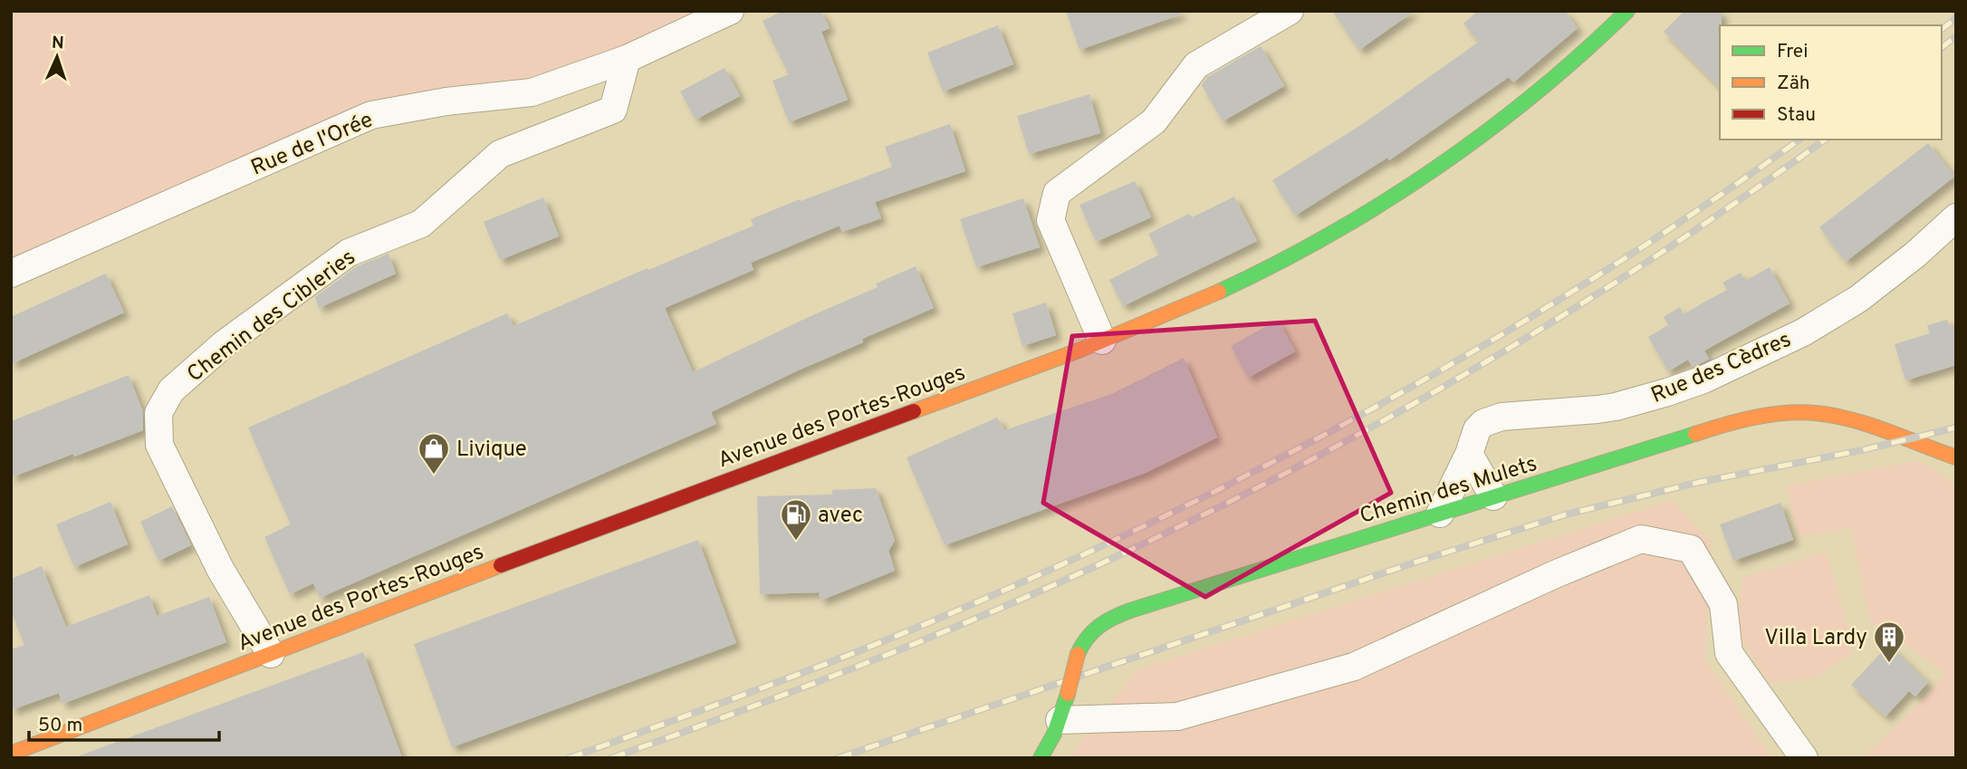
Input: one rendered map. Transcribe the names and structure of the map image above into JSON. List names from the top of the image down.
{
  "streets": {
    "main road": ["Avenue des Portes-Rouges", "Chemin des Mulets"],
    "street": ["Rue de l'Orée", "Chemin des Cibleries", "Rue des Cèdres"]
  },
  "crossings": [
    ["Rue de l'Orée", "Chemin des Cibleries"],
    ["Chemin des Cibleries", "Avenue des Portes-Rouges"],
    ["Rue des Cèdres", "Chemin des Mulets"]
  ],
  "places": {
    "shop": ["Livique"],
    "fuel station": ["avec"],
    "building": ["Villa Lardy"]
  },
  "legend": ["Frei", "Zäh", "Stau"],
  "scale_bar": "50 m",
  "north": "top"
}
